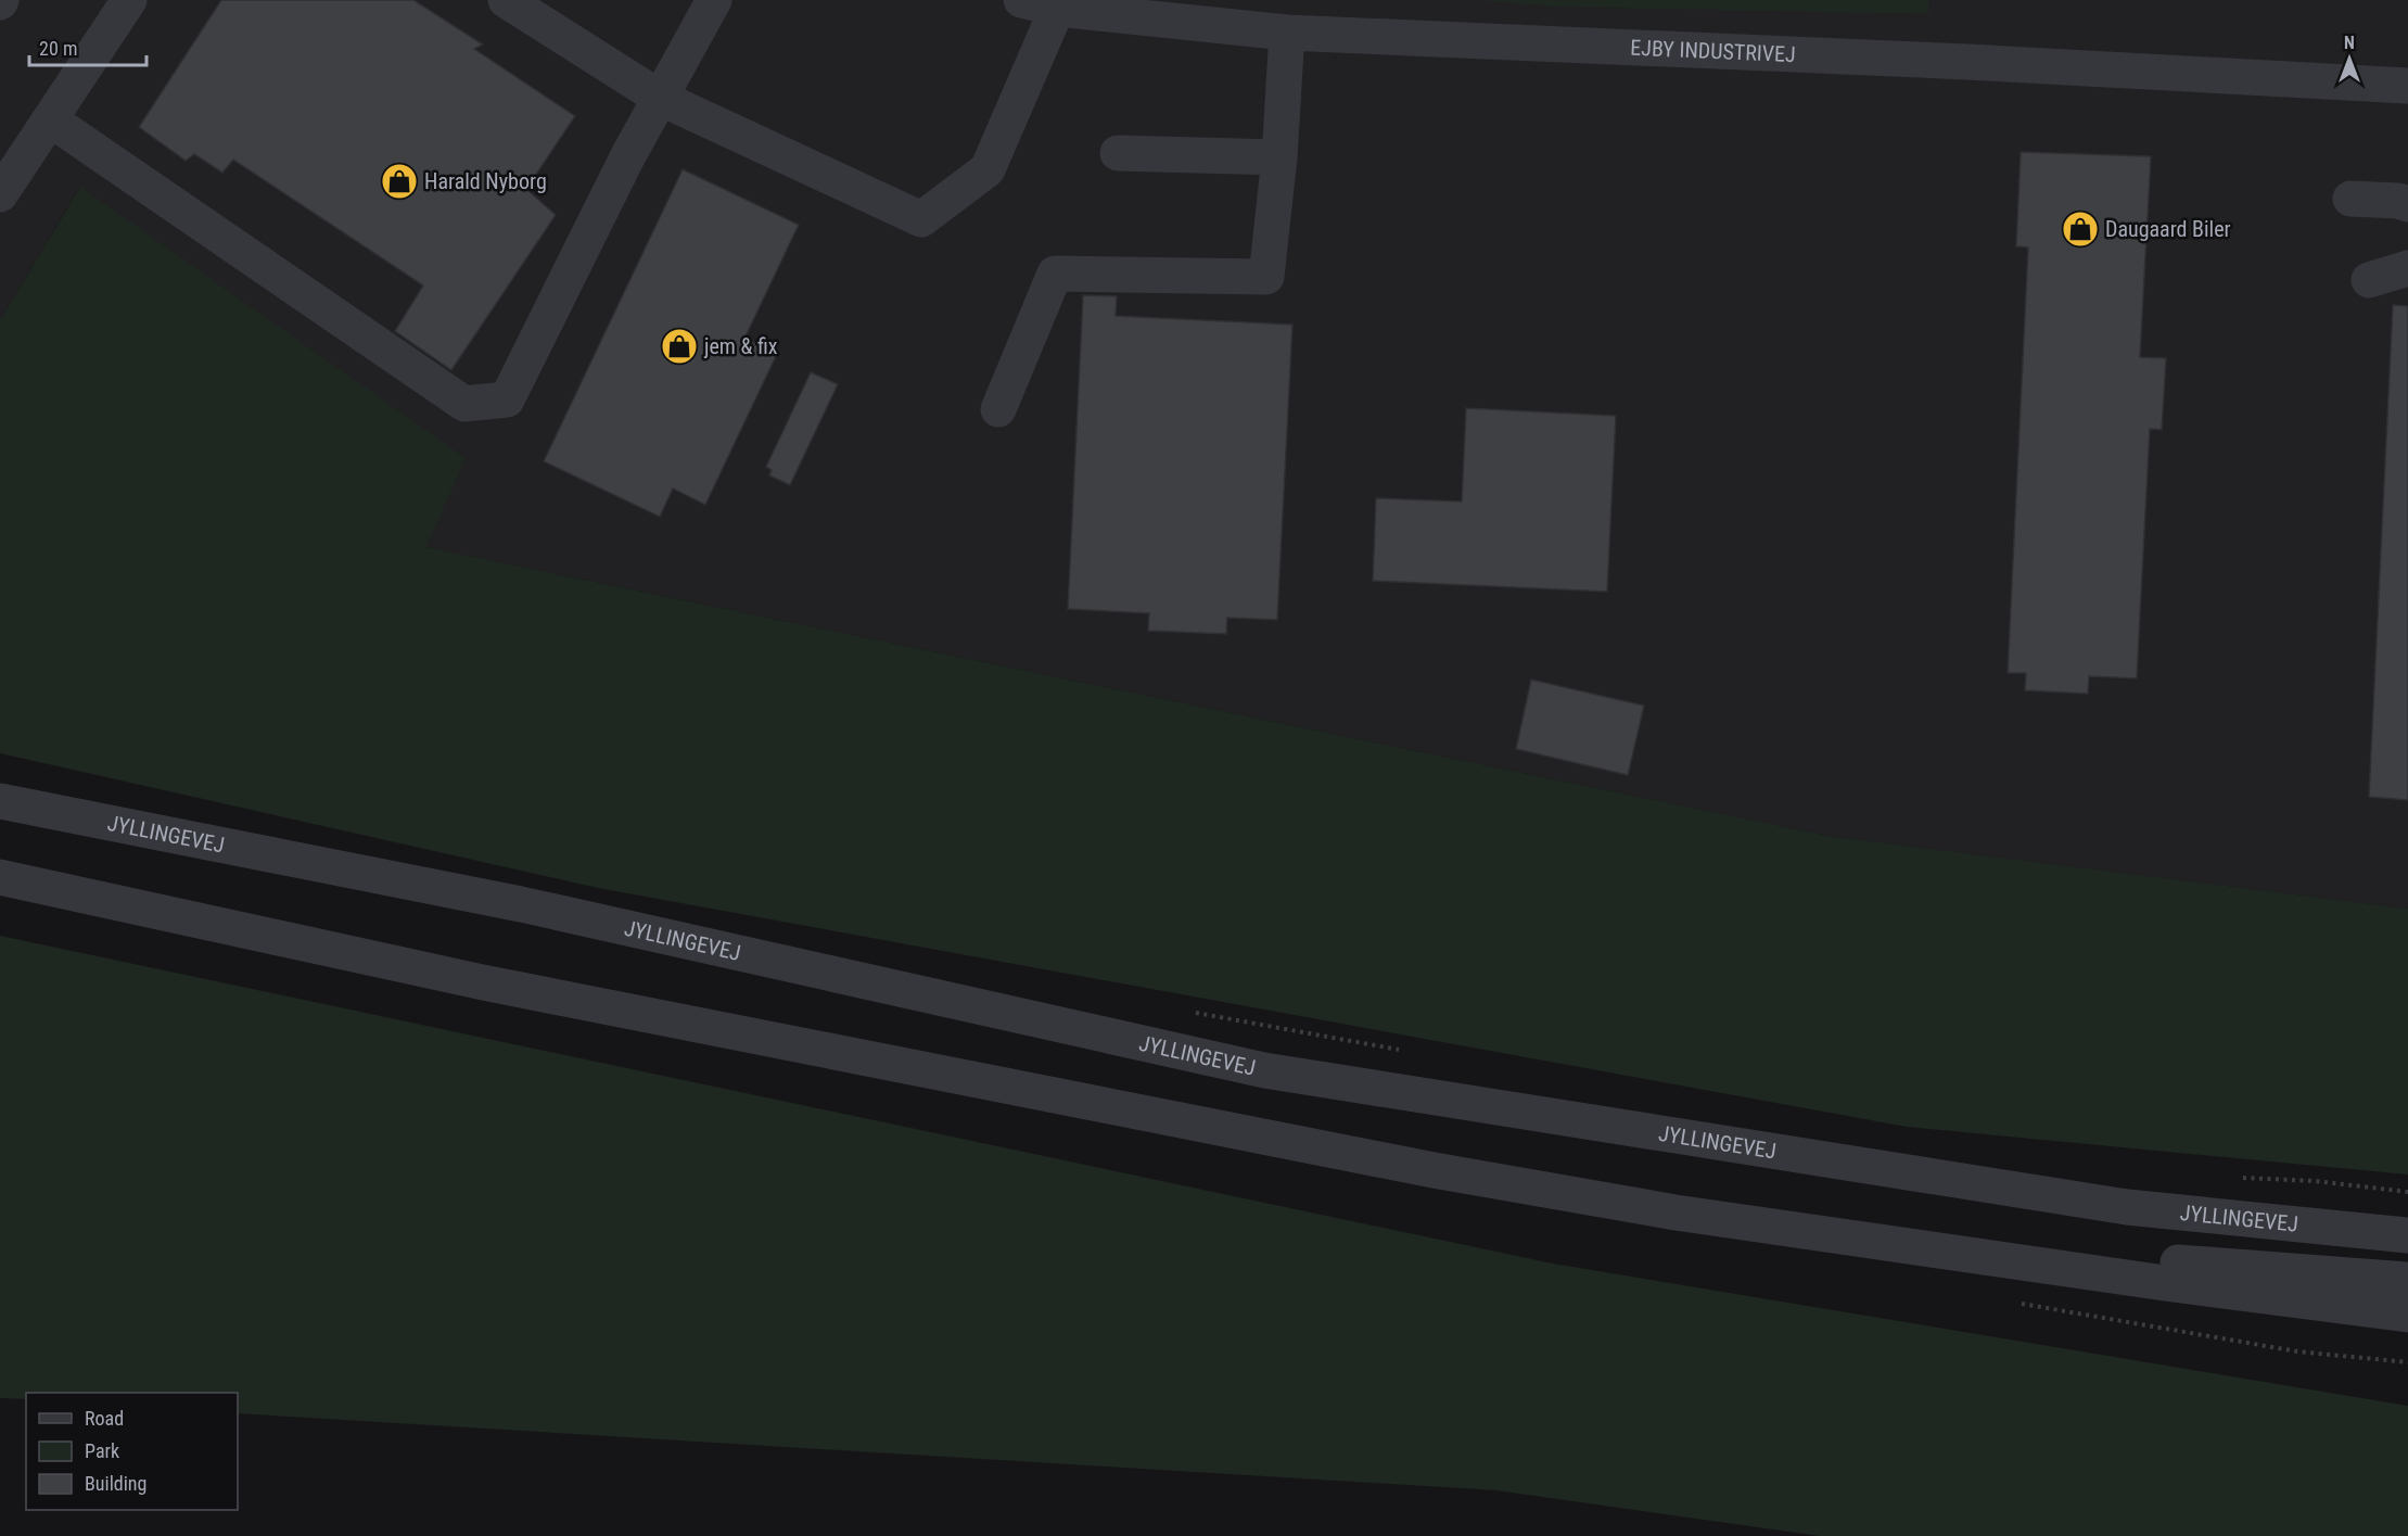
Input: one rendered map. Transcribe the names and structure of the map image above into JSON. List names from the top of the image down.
{
  "streets": {
    "street": ["EJBY INDUSTRIVEJ", "JYLLINGEVEJ"]
  },
  "places": {
    "shop": ["Harald Nyborg", "Daugaard Biler", "jem & fix"]
  },
  "legend": ["Road", "Park", "Building"],
  "scale_bar": "20 m",
  "north": "top"
}
